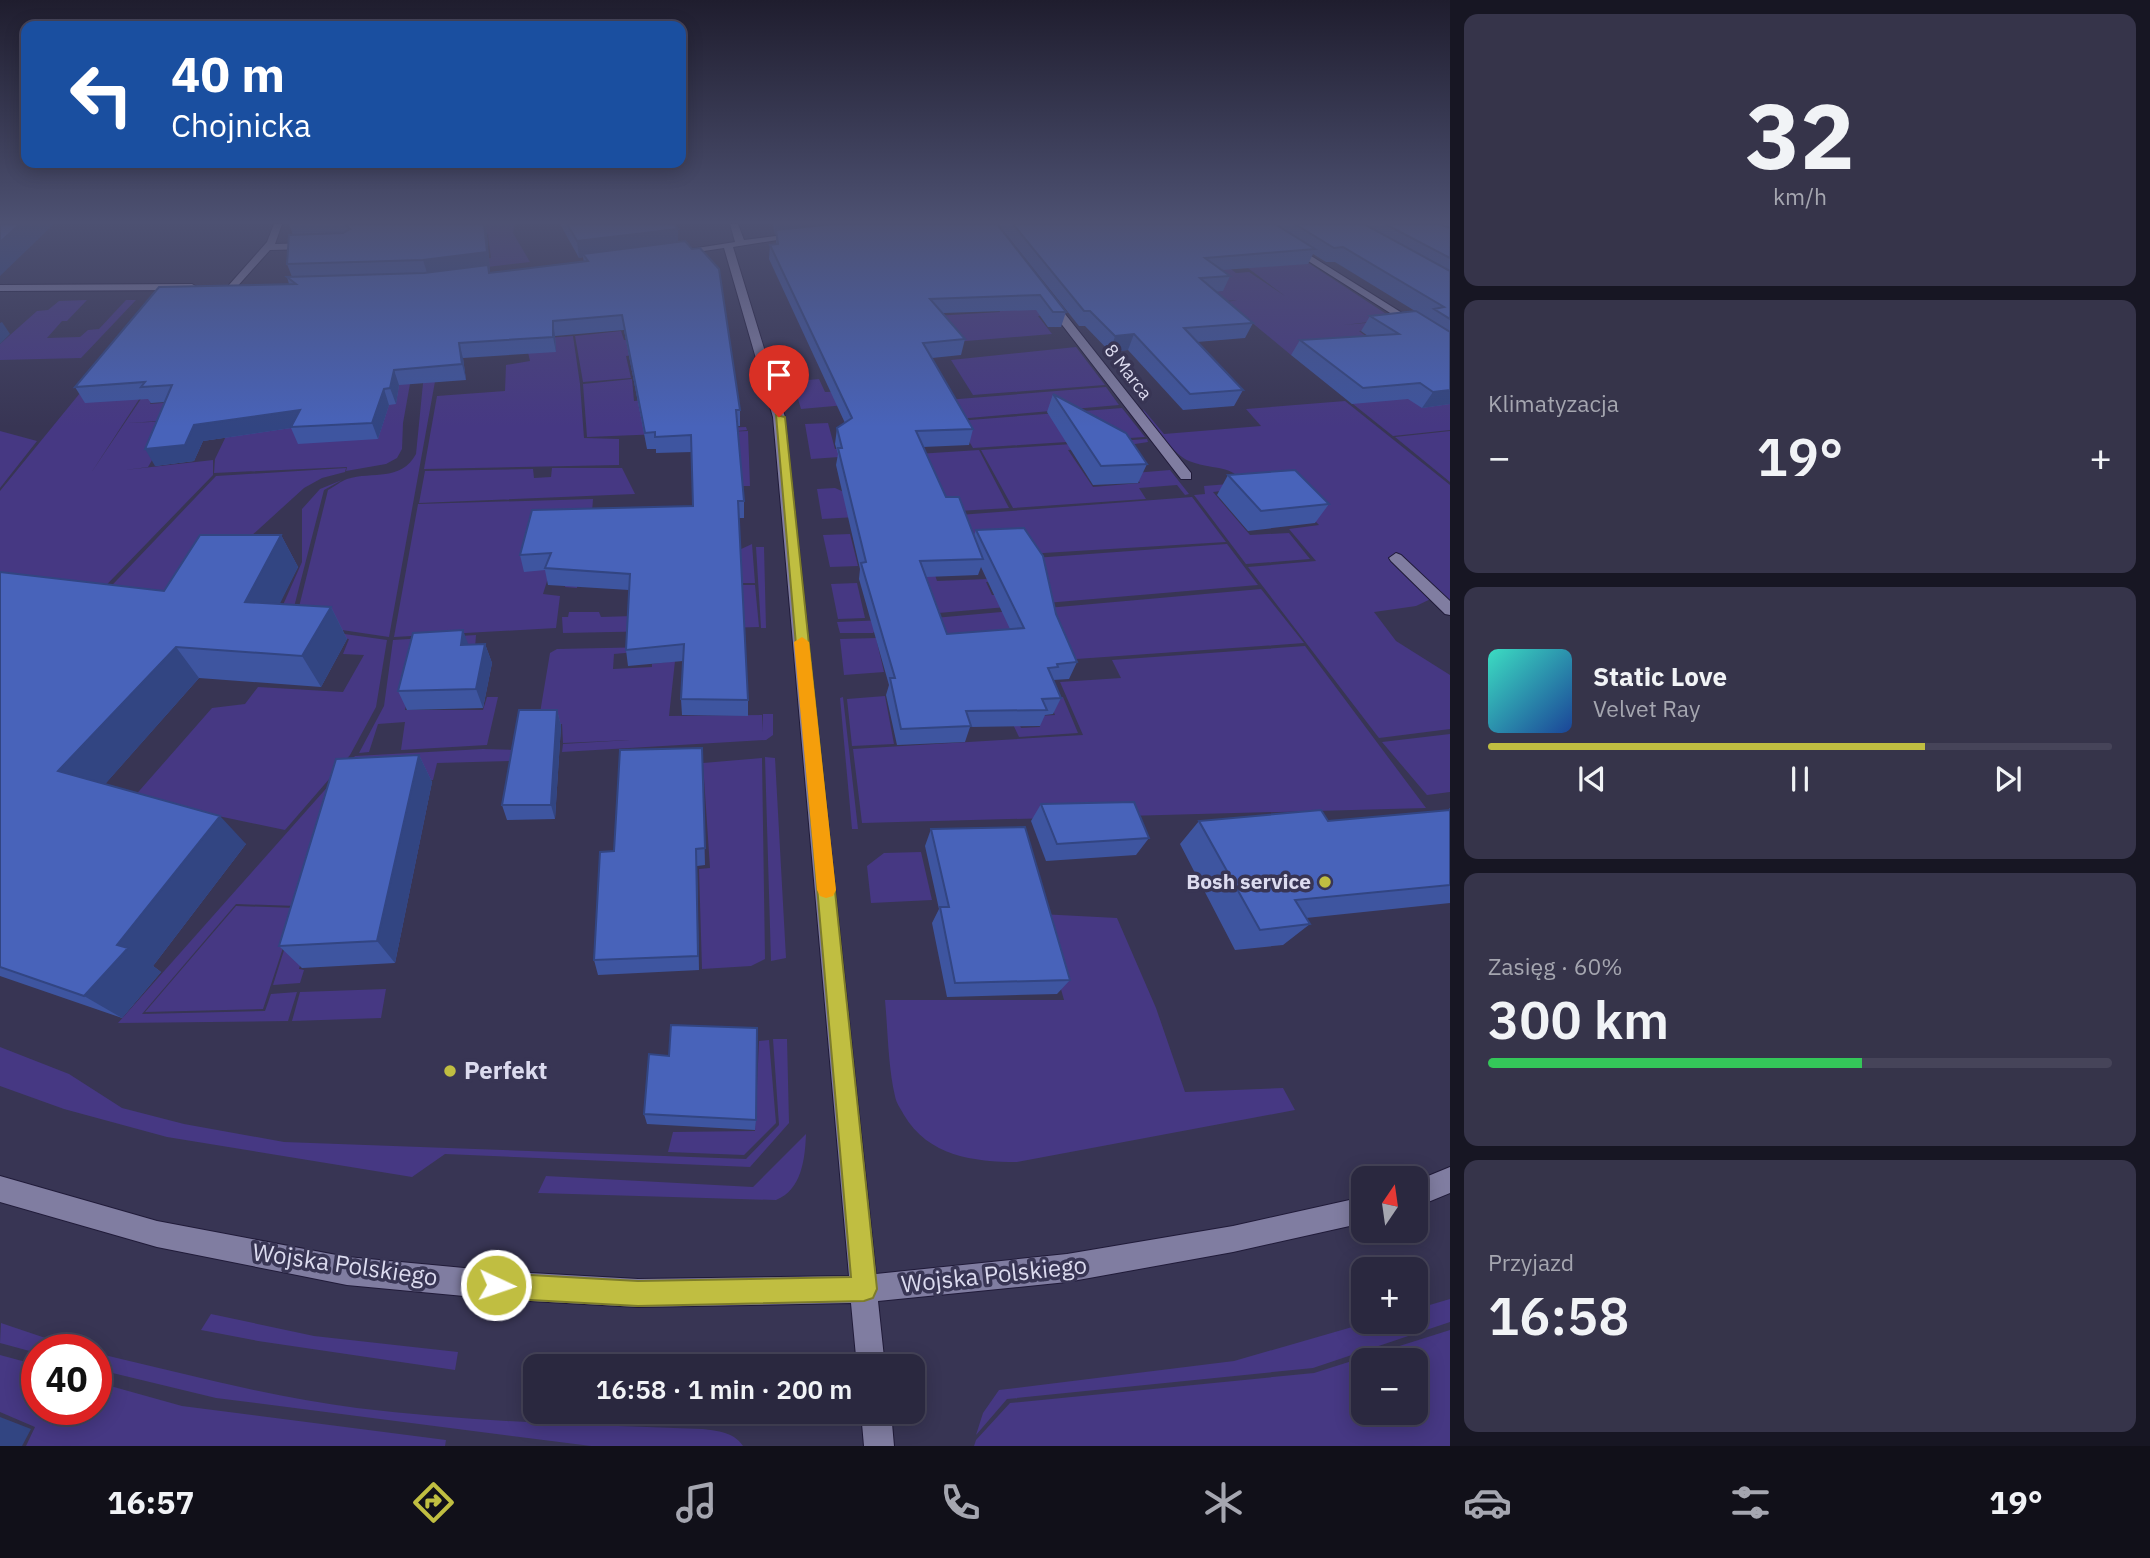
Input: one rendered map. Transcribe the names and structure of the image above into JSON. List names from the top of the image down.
{
  "streets": {
    "street": ["8 Marca", "Wojska Polskiego"]
  },
  "places": ["Bosh service", "Perfekt"],
  "north": "top",
  "page": {
    "tile": [
      ["32", "km/h"],
      "Klimatyzacja",
      ["Zasięg · 60%", "300 km"],
      ["Przyjazd", "16:58"]
    ],
    "turn": ["40 m", "Chojnicka"],
    "heat": ["−", "19°", "+"],
    "song": ["Static Love", "Velvet Ray"],
    "map_buttons": ["+", "−"],
    "limit": "40",
    "trip": "16:58 · 1 min · 200 m",
    "tabs": ["16:57", "19°"]
  }
}
